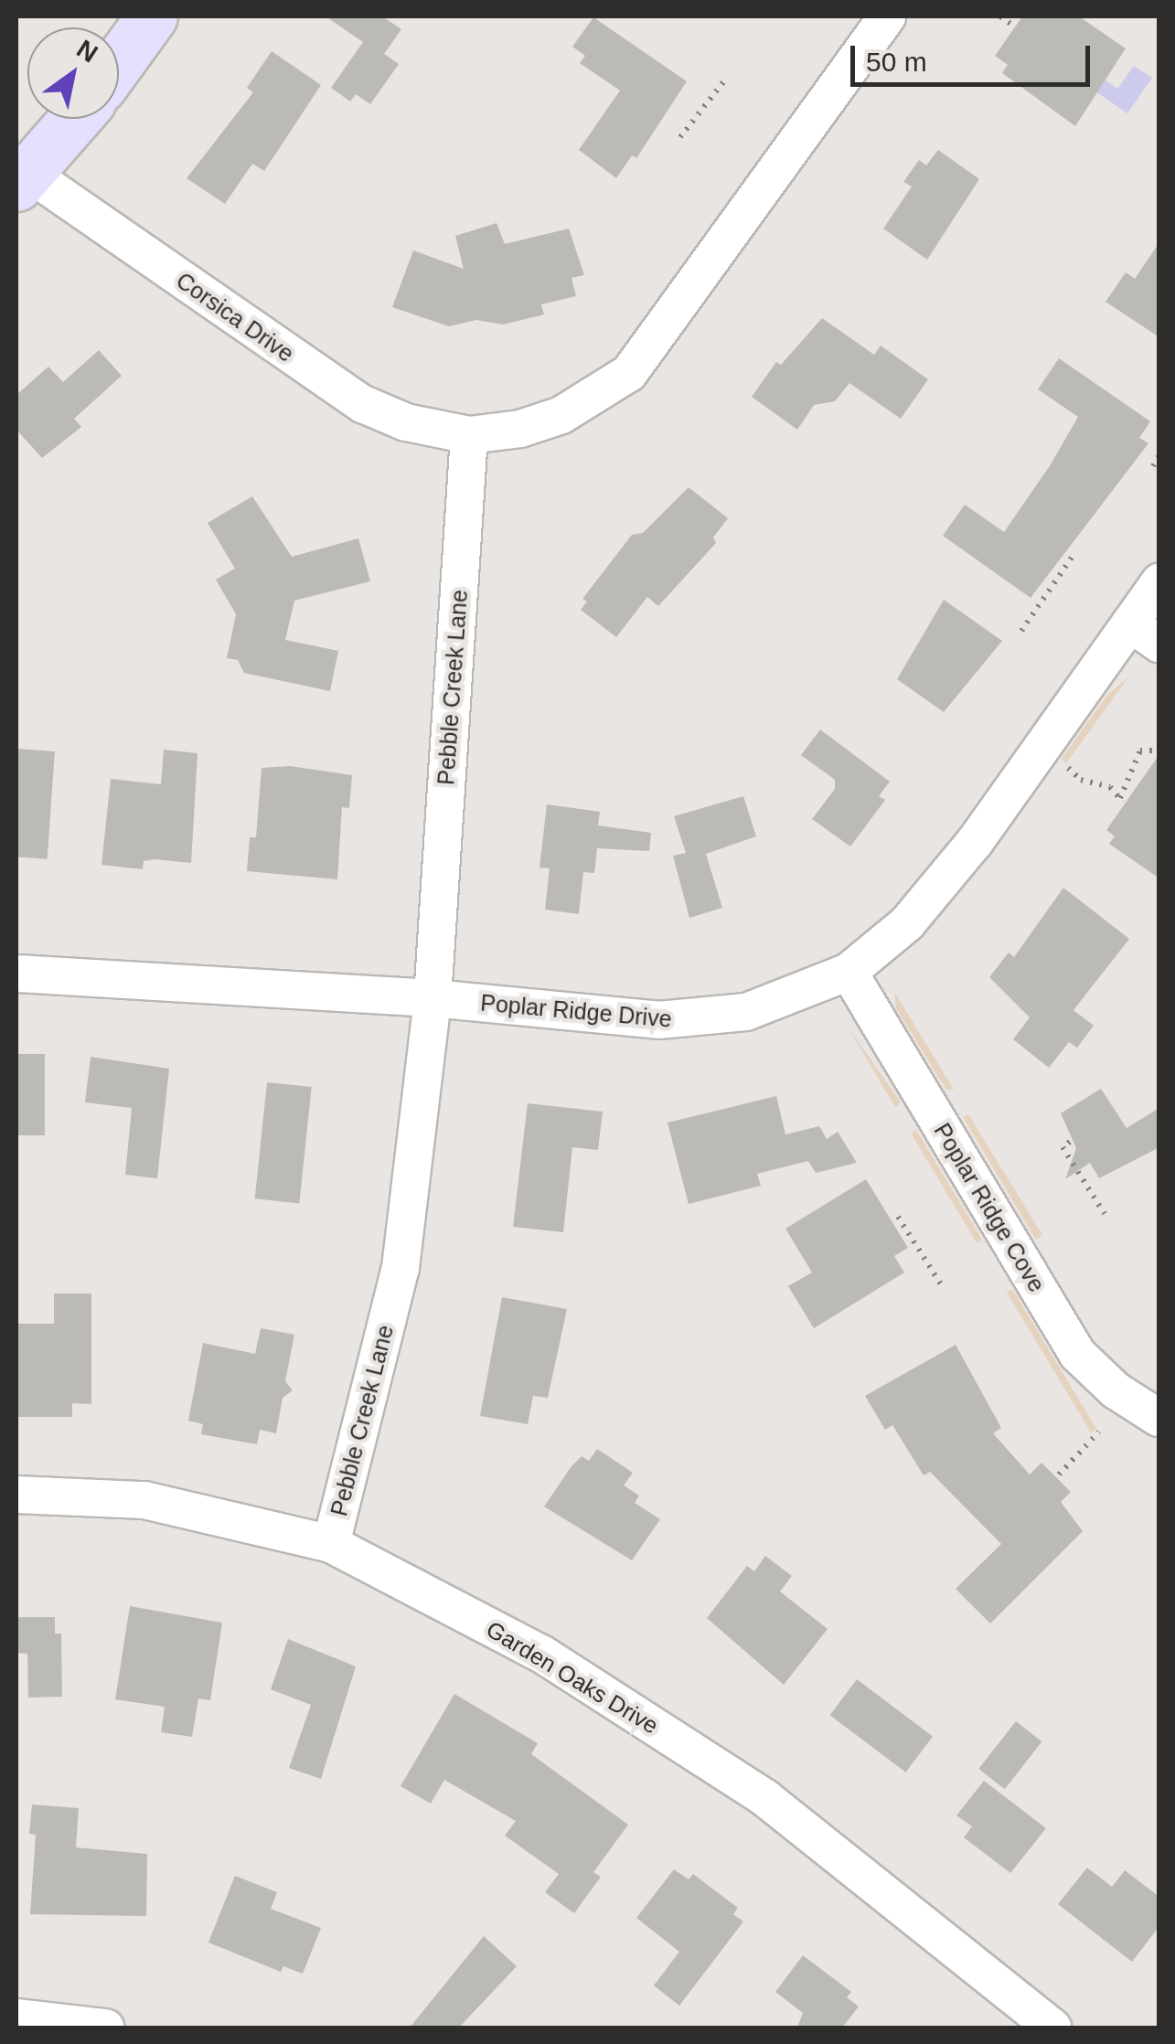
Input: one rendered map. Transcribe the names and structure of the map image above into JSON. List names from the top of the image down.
{
  "streets": {
    "street": [
      "Corsica Drive",
      "Pebble Creek Lane",
      "Poplar Ridge Drive",
      "Poplar Ridge Cove",
      "Garden Oaks Drive"
    ]
  },
  "crossings": [
    ["Corsica Drive", "Pebble Creek Lane"],
    ["Pebble Creek Lane", "Poplar Ridge Drive"],
    ["Pebble Creek Lane", "Garden Oaks Drive"],
    ["Poplar Ridge Drive", "Poplar Ridge Cove"]
  ],
  "scale_bar": "50 m",
  "north": "top right"
}
